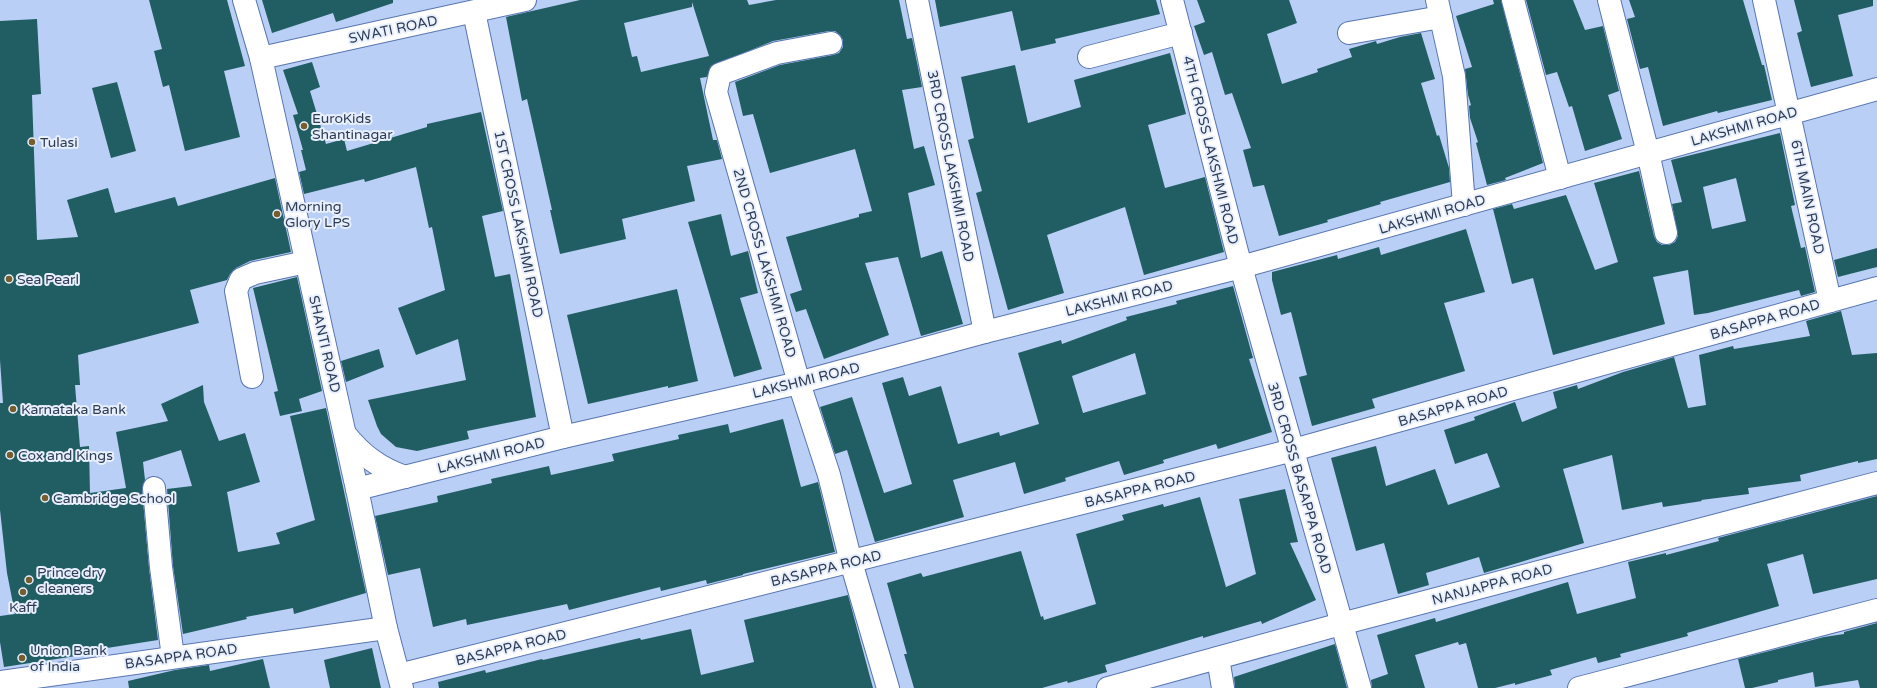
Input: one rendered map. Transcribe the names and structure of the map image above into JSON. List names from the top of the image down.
{
  "streets": {
    "street": [
      "SWATI ROAD",
      "LAKSHMI ROAD",
      "4TH CROSS LAKSHMI ROAD",
      "3RD CROSS LAKSHMI ROAD",
      "6TH MAIN ROAD",
      "1ST CROSS LAKSHMI ROAD",
      "2ND CROSS LAKSHMI ROAD",
      "BASAPPA ROAD",
      "SHANTI ROAD",
      "3RD CROSS BASAPPA ROAD",
      "NANJAPPA ROAD"
    ]
  },
  "crossings": [
    ["SWATI ROAD", "1ST CROSS LAKSHMI ROAD"],
    ["SWATI ROAD", "SHANTI ROAD"],
    ["LAKSHMI ROAD", "4TH CROSS LAKSHMI ROAD"],
    ["LAKSHMI ROAD", "3RD CROSS LAKSHMI ROAD"],
    ["LAKSHMI ROAD", "6TH MAIN ROAD"],
    ["LAKSHMI ROAD", "1ST CROSS LAKSHMI ROAD"],
    ["LAKSHMI ROAD", "2ND CROSS LAKSHMI ROAD"],
    ["LAKSHMI ROAD", "SHANTI ROAD"],
    ["LAKSHMI ROAD", "3RD CROSS BASAPPA ROAD"],
    ["4TH CROSS LAKSHMI ROAD", "3RD CROSS BASAPPA ROAD"],
    ["6TH MAIN ROAD", "BASAPPA ROAD"],
    ["2ND CROSS LAKSHMI ROAD", "BASAPPA ROAD"],
    ["BASAPPA ROAD", "SHANTI ROAD"],
    ["BASAPPA ROAD", "3RD CROSS BASAPPA ROAD"],
    ["3RD CROSS BASAPPA ROAD", "NANJAPPA ROAD"]
  ],
  "places": [
    "EuroKids Shantinagar",
    "Tulasi",
    "Morning Glory LPS",
    "Sea Pearl",
    "Karnataka Bank",
    "Cox and Kings",
    "Cambridge School",
    "Prince dry cleaners",
    "Kaff",
    "Union Bank of India"
  ]
}
